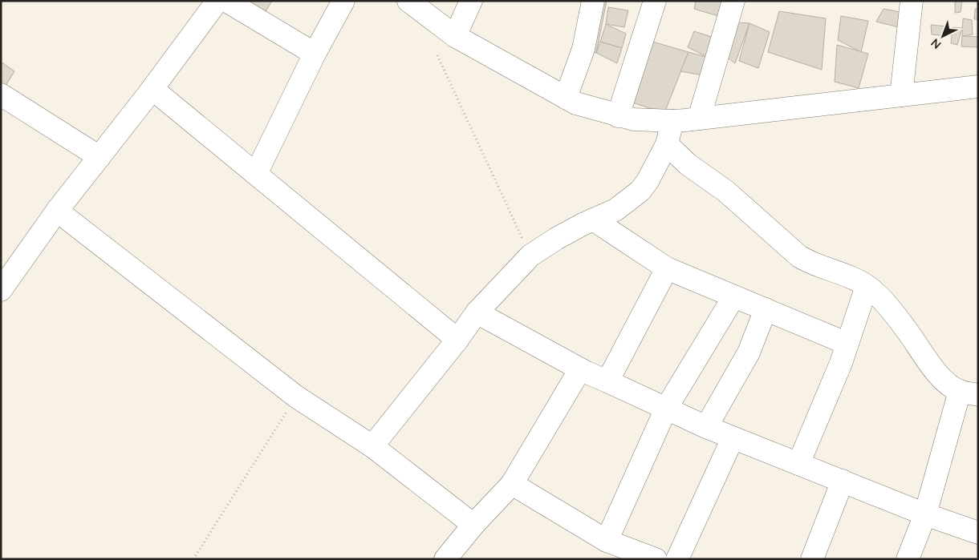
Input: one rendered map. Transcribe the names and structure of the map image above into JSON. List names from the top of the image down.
{
  "north": "bottom left"
}
